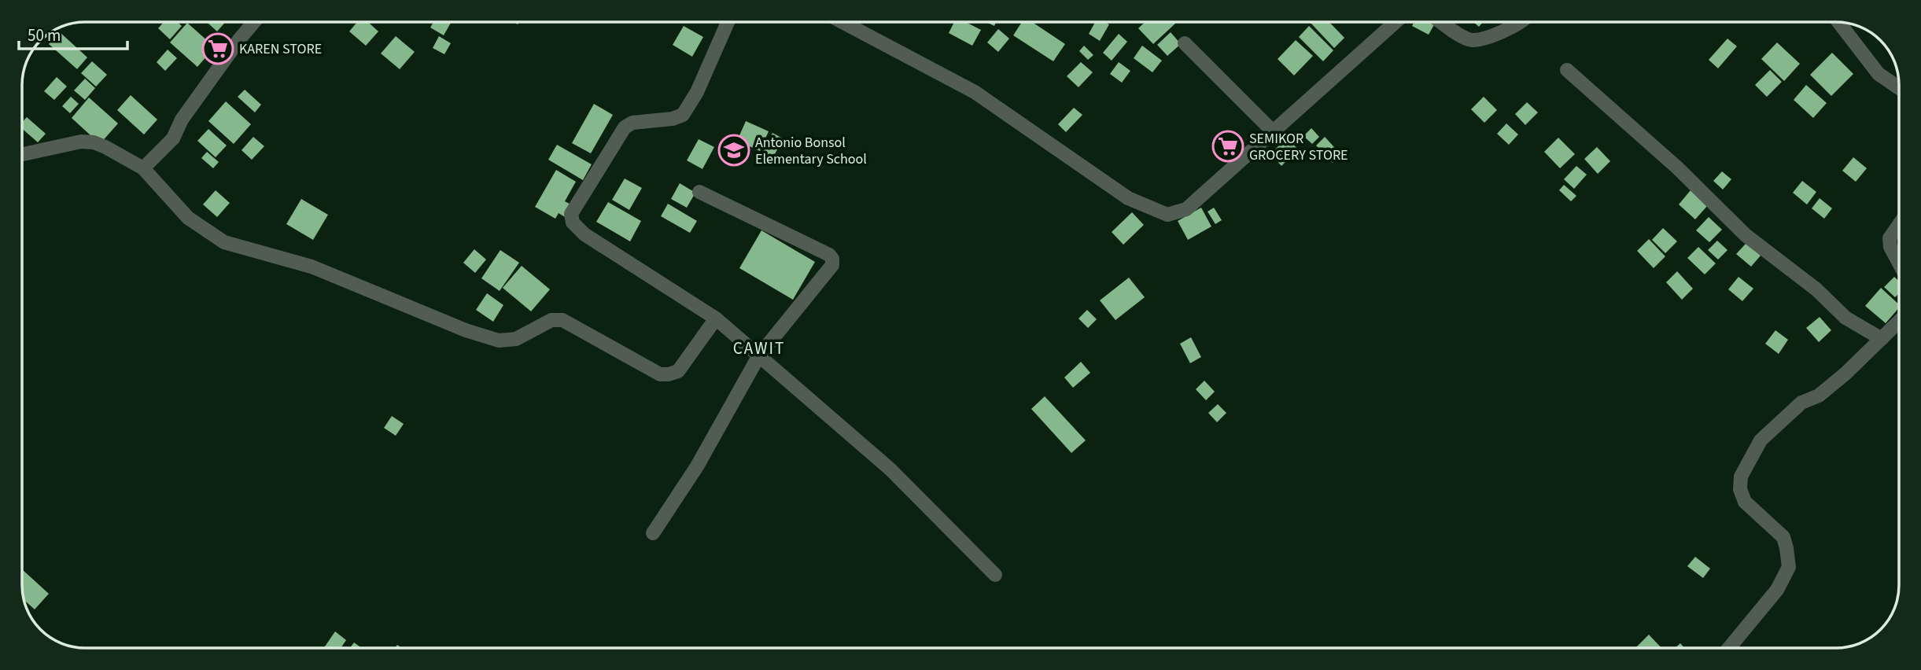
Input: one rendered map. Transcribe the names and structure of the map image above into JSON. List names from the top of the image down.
{
  "districts": ["CAWIT"],
  "places": {
    "supermarket": ["KAREN STORE", "SEMIKOR GROCERY STORE"],
    "school or university": ["Antonio Bonsol Elementary School"]
  },
  "scale_bar": "50 m"
}
